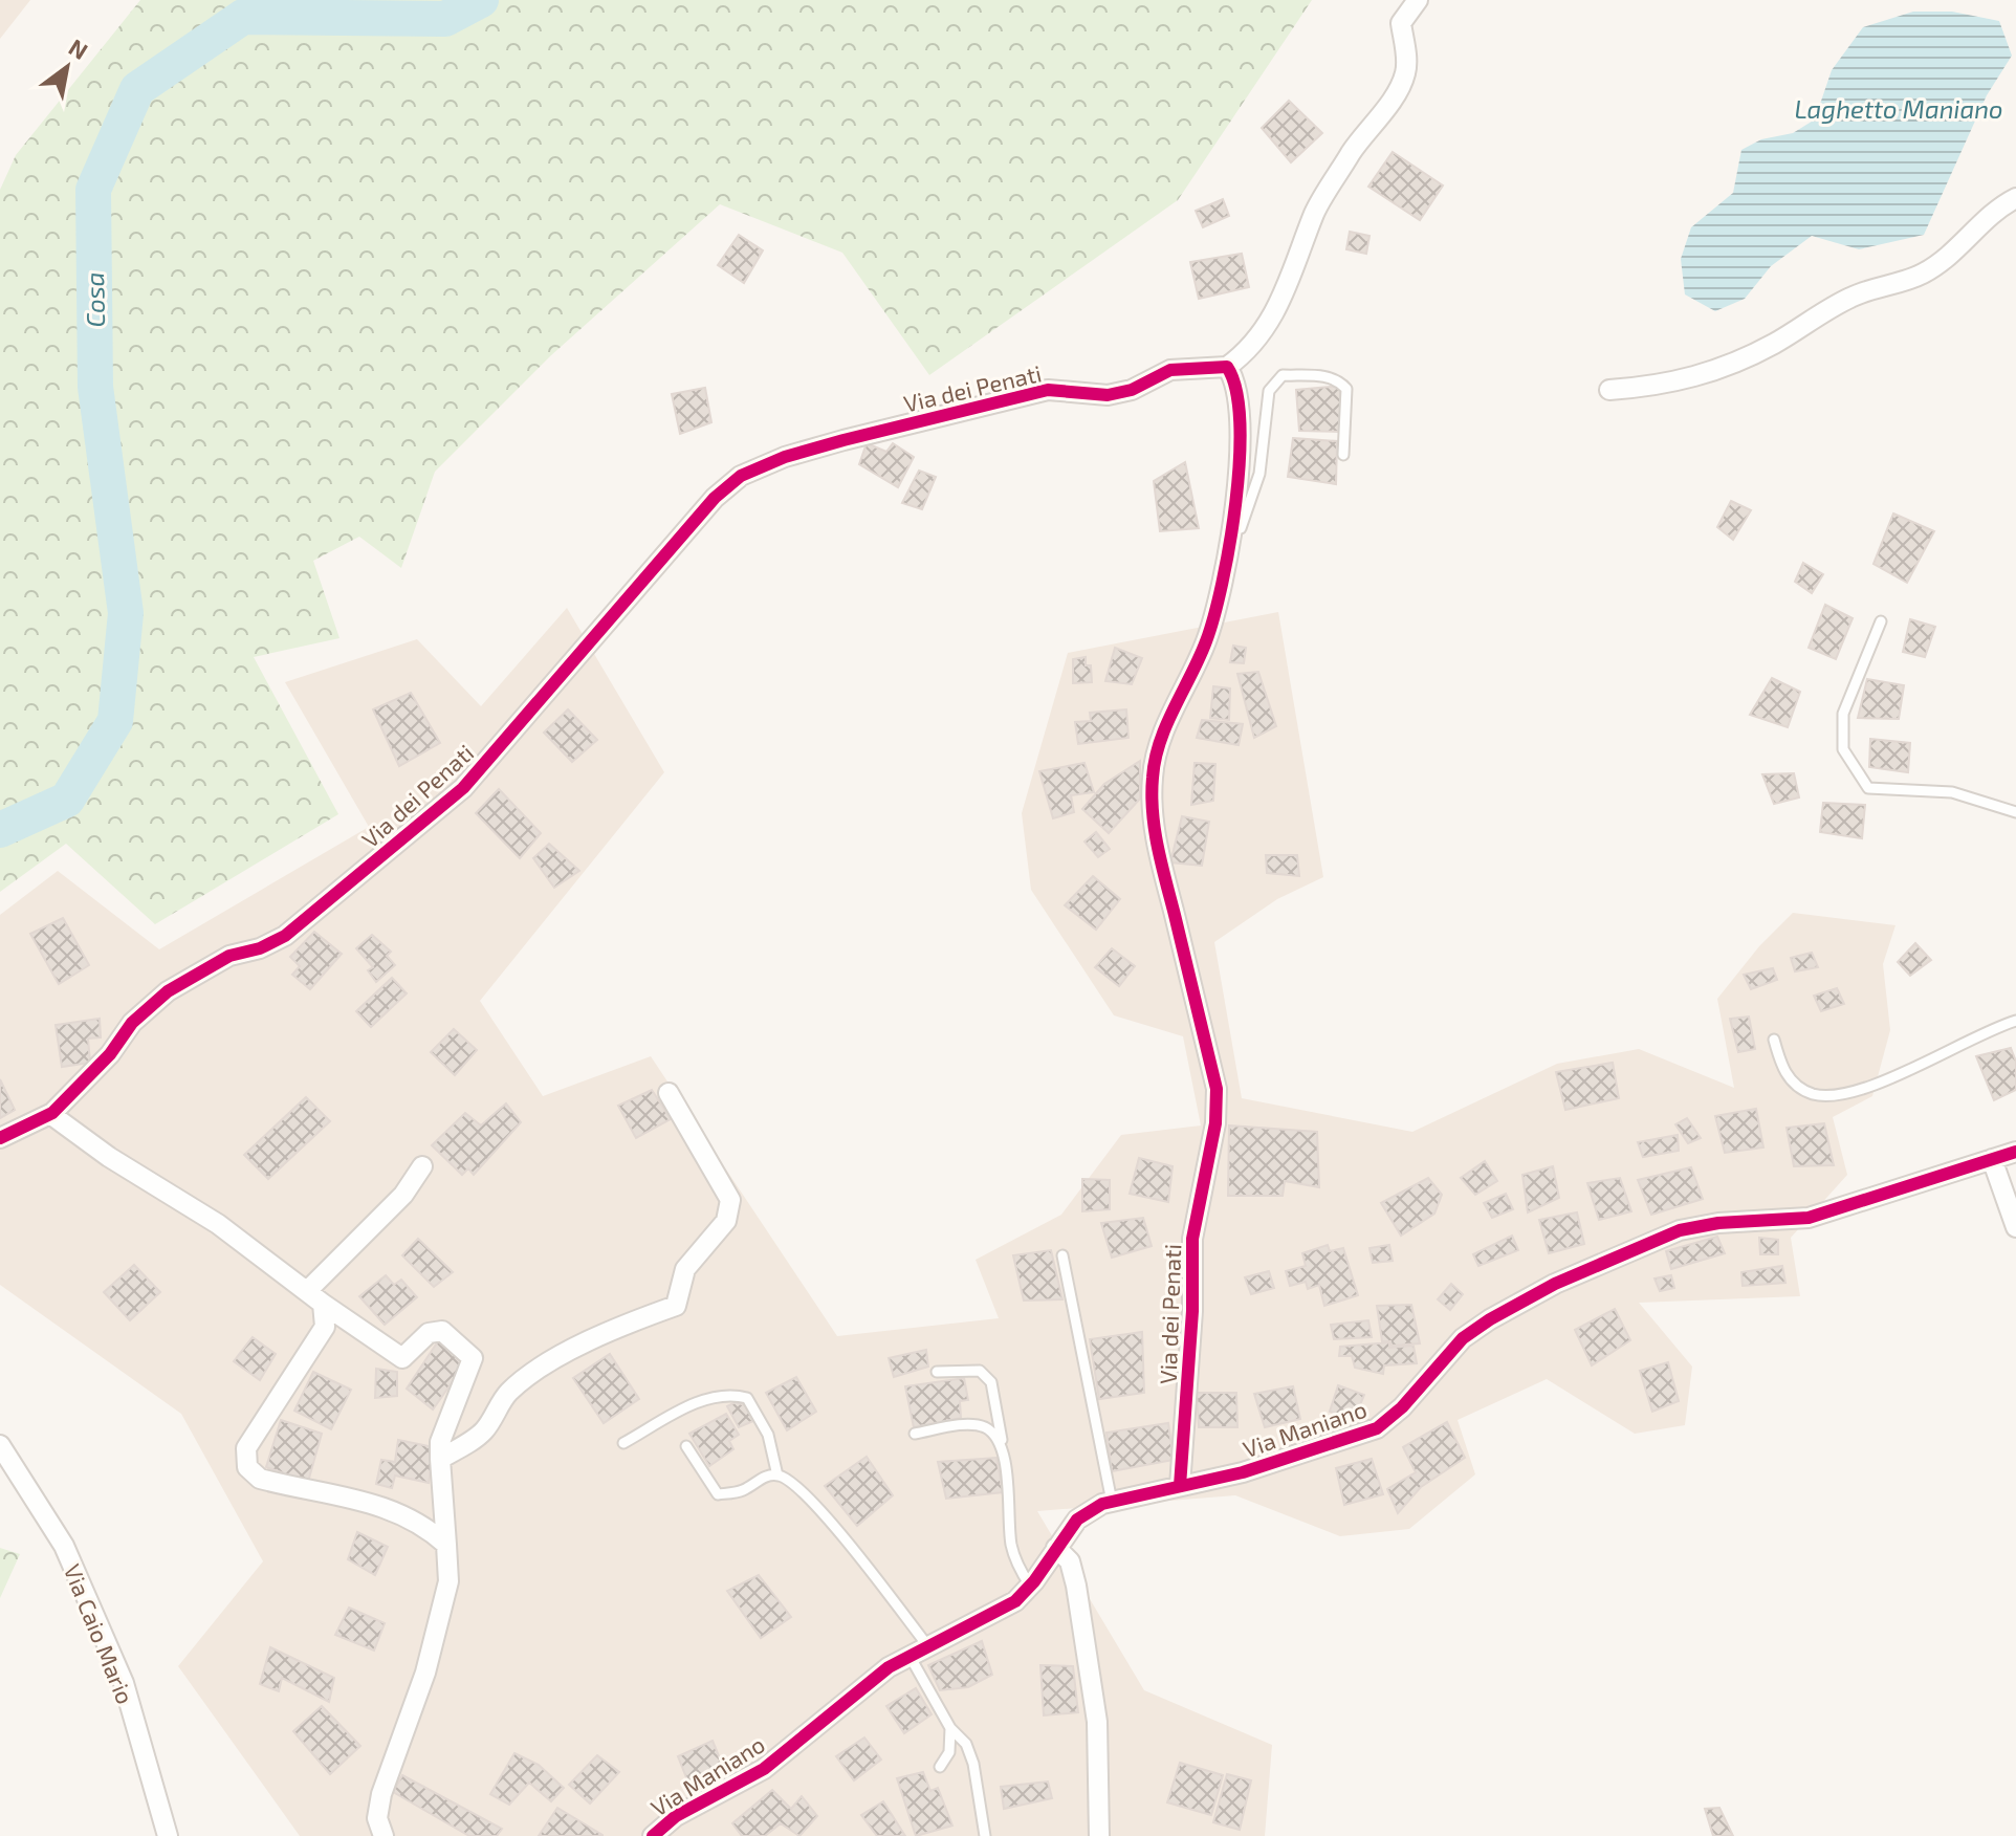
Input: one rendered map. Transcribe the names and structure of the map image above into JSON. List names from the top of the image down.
{
  "streets": {
    "street": ["Via dei Penati", "Via Maniano", "Via Caio Mario"]
  },
  "crossings": [
    ["Via dei Penati", "Via Maniano"]
  ],
  "water": ["Laghetto Maniano", "Cosa"],
  "north": "top right"
}
